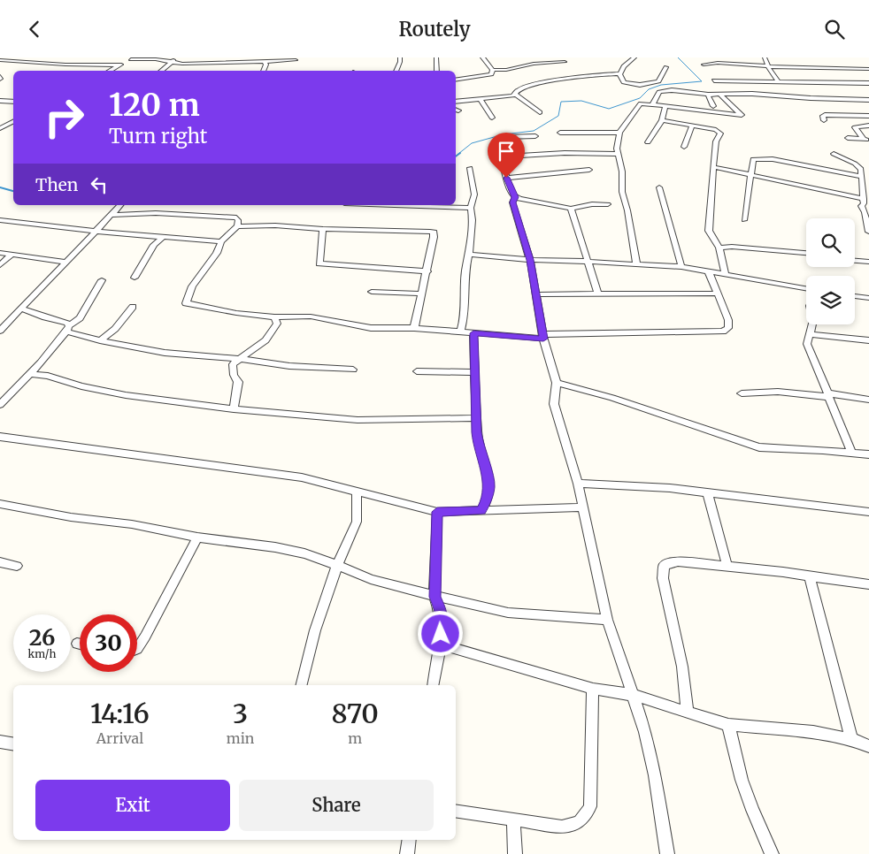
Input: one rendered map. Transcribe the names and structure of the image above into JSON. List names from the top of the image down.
{
  "page": {
    "header": "Routely",
    "turn": ["120 m", "Turn right"],
    "then": "Then",
    "speed": "26 km/h",
    "limit": "30",
    "eta": [
      "14:16",
      "Arrival",
      "3",
      "min",
      "870",
      "m"
    ],
    "buttons": ["Exit", "Share"]
  }
}
